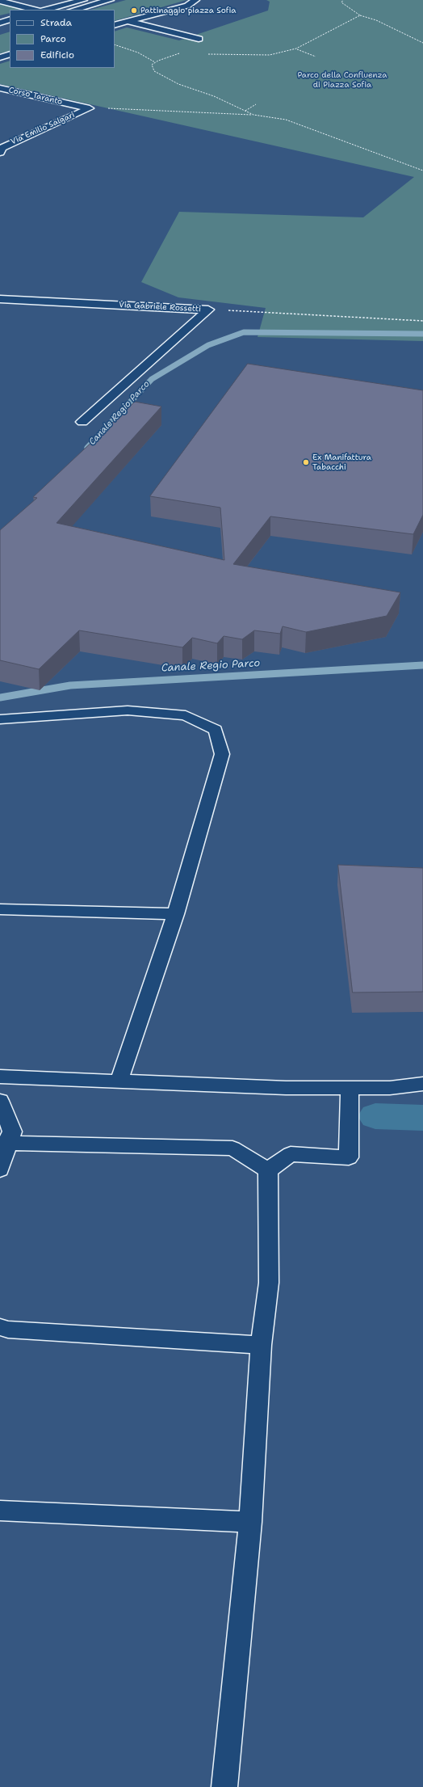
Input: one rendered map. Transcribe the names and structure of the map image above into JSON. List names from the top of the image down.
{
  "streets": {
    "street": ["Corso Taranto", "Via Emilio Salgari", "Via Gabriele Rossetti"]
  },
  "crossings": [
    ["Corso Taranto", "Via Emilio Salgari"]
  ],
  "water": ["Canale Regio Parco"],
  "parks": ["Parco della Confluenza di Piazza Sofia"],
  "places": ["Pattinaggio piazza Sofia", "Ex Manifattura Tabacchi"],
  "legend": ["Strada", "Parco", "Edificio"]
}
